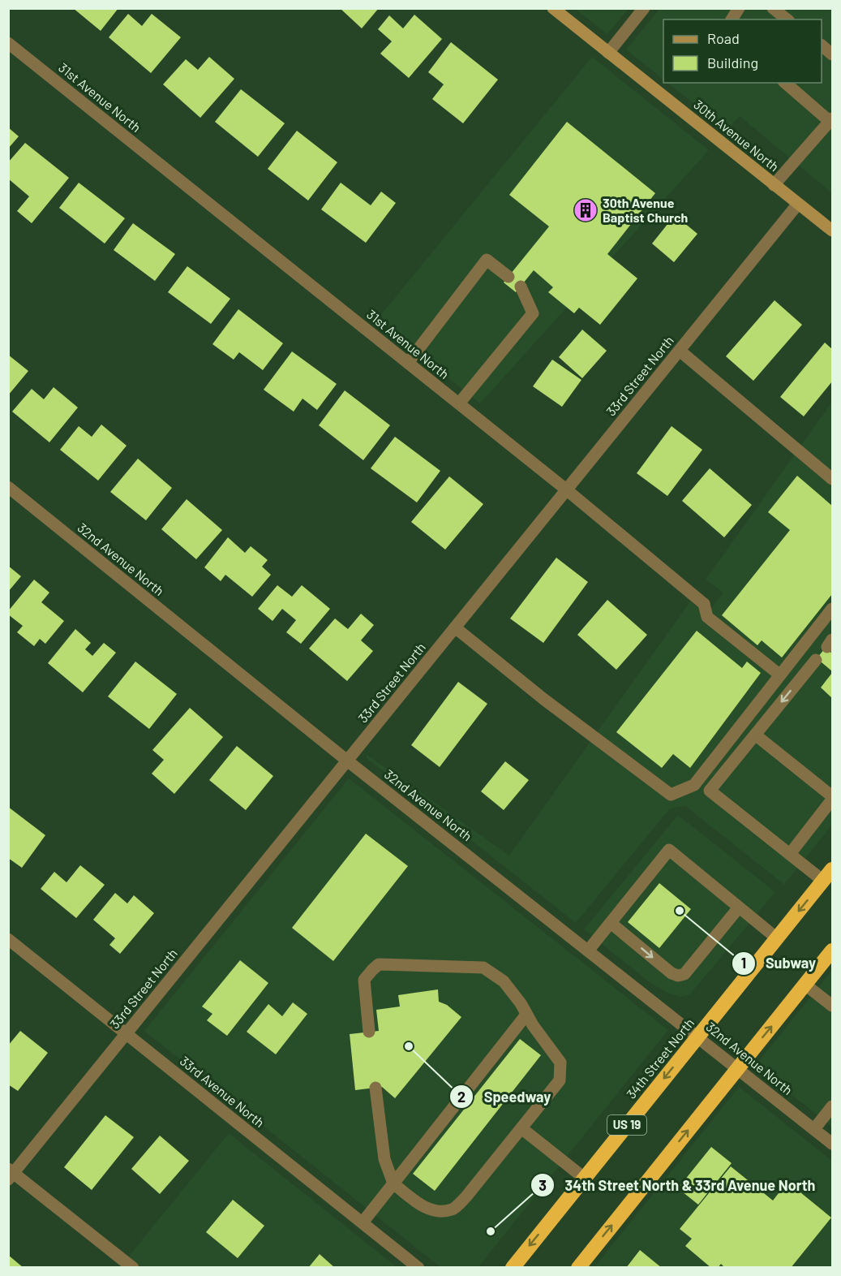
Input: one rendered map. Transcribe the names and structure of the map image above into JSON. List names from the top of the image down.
{
  "streets": {
    "highway": ["34th Street North", "US 19"],
    "street": [
      "31st Avenue North",
      "30th Avenue North",
      "33rd Street North",
      "32nd Avenue North",
      "33rd Avenue North"
    ]
  },
  "crossings": [
    ["31st Avenue North", "33rd Street North"],
    ["30th Avenue North", "33rd Street North"],
    ["33rd Street North", "32nd Avenue North"],
    ["33rd Street North", "33rd Avenue North"],
    ["32nd Avenue North", "34th Street North"]
  ],
  "places": {
    "building": ["30th Avenue Baptist Church"],
    "other": ["Subway", "Speedway", "34th Street North & 33rd Avenue North"]
  },
  "legend": ["Road", "Building"]
}
